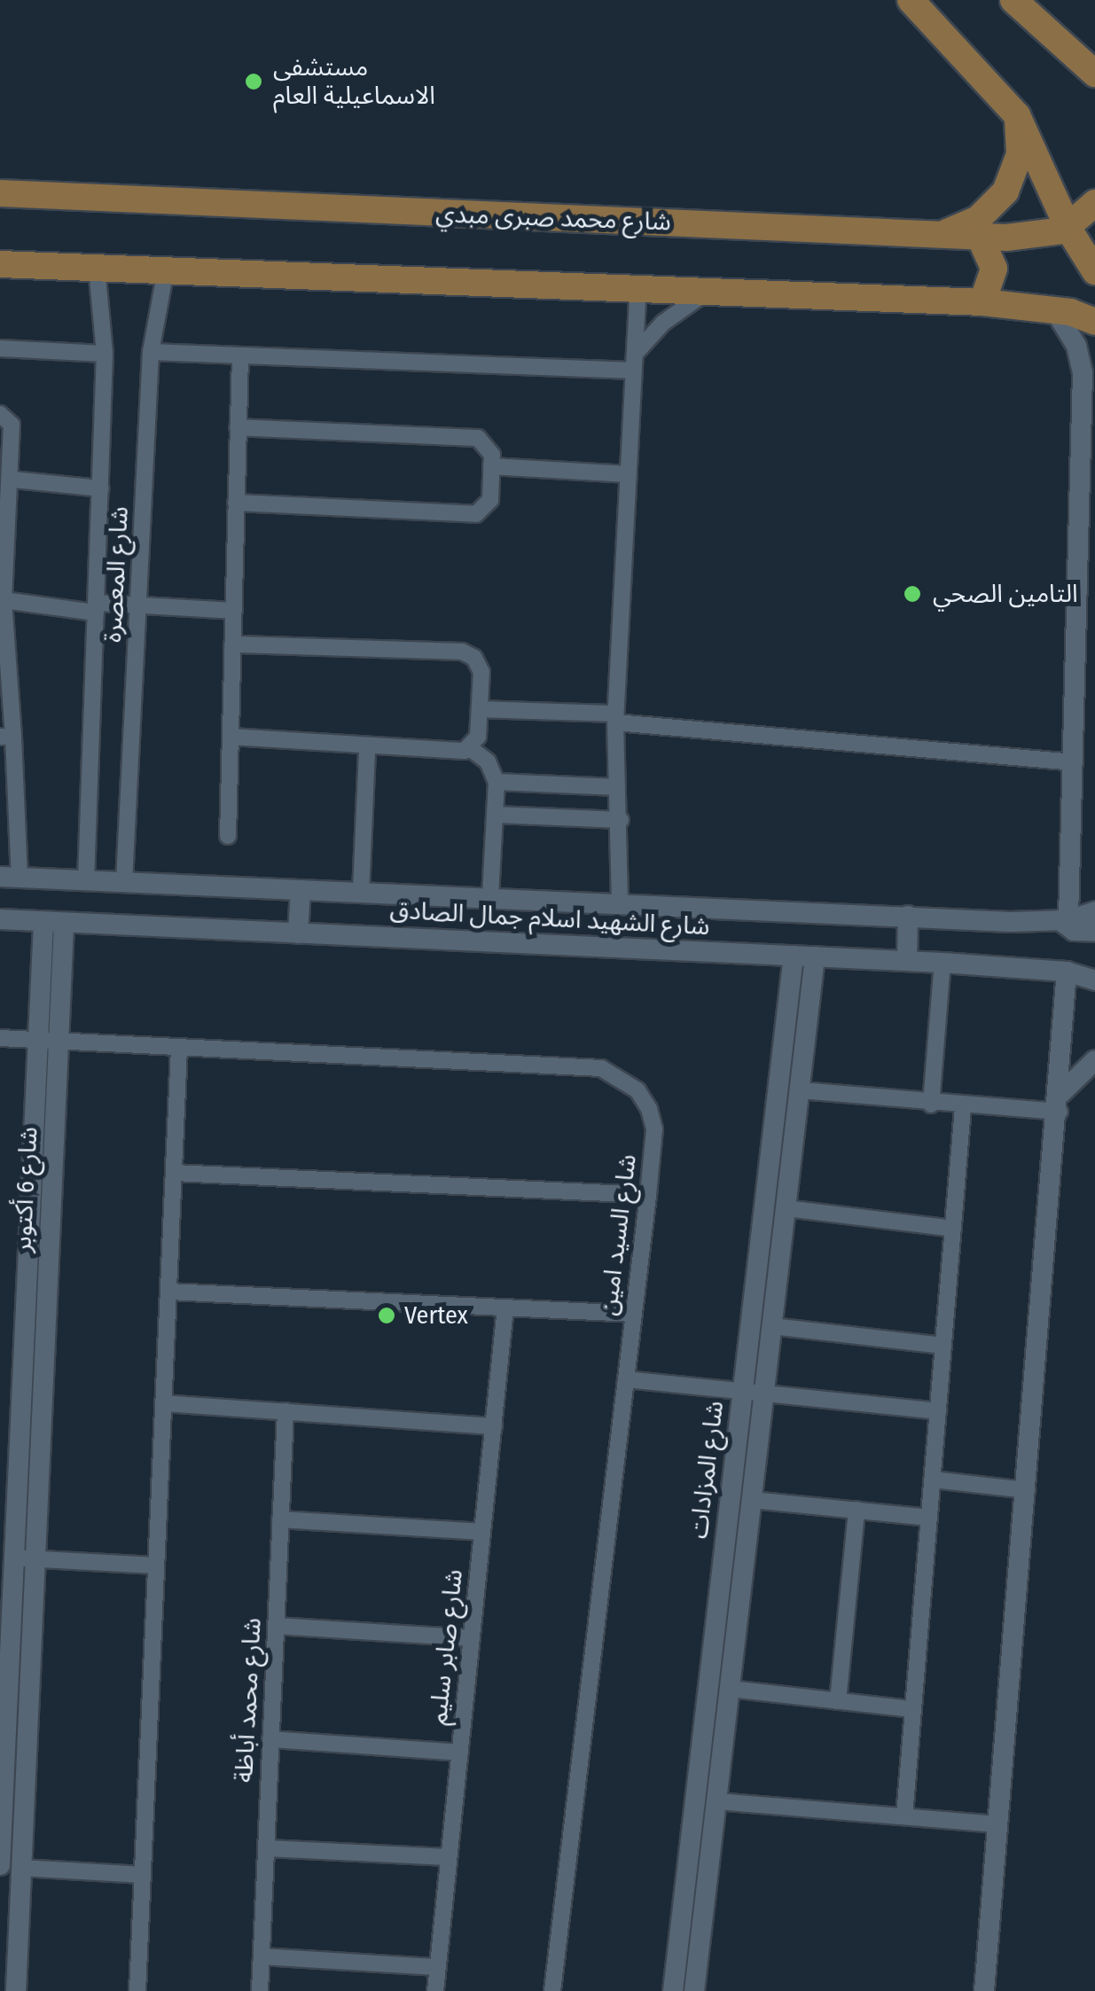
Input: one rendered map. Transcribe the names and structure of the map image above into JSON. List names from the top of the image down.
{
  "streets": {
    "main road": ["شارع محمد صبرى مبدي"],
    "street": [
      "شارع المعصرة",
      "شارع الشهيد اسلام جمال الصادق",
      "شارع 6 أكتوبر",
      "شارع السيد امين",
      "شارع المزادات",
      "شارع صابر سليم",
      "شارع محمد أباظة"
    ]
  },
  "crossings": [
    ["شارع المعصرة", "شارع الشهيد اسلام جمال الصادق"],
    ["شارع الشهيد اسلام جمال الصادق", "شارع 6 أكتوبر"],
    ["شارع الشهيد اسلام جمال الصادق", "شارع المزادات"],
    ["شارع 6 أكتوبر", "شارع السيد امين"]
  ],
  "places": ["مستشفى الاسماعيلية العام", "التامين الصحي", "Vertex"]
}
